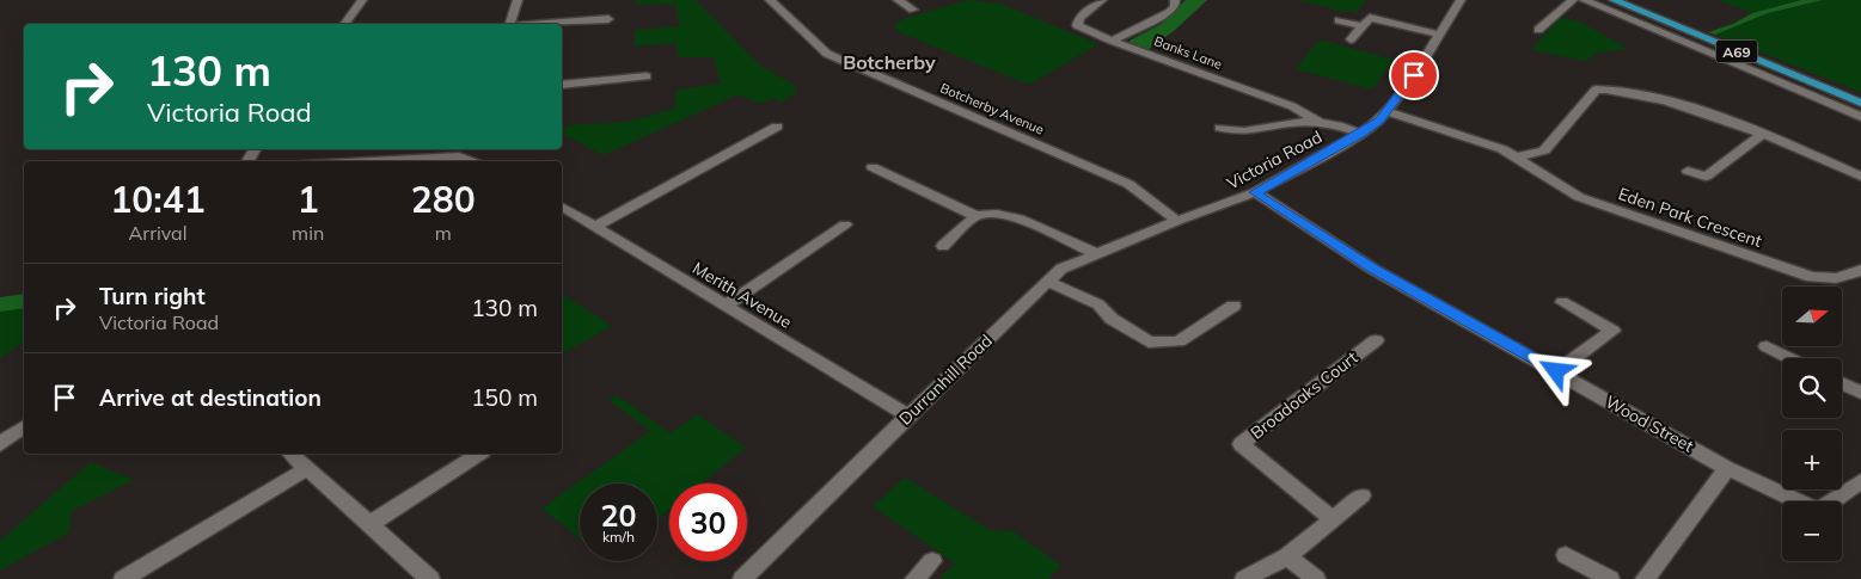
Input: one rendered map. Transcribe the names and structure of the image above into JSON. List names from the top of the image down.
{
  "streets": {
    "main road": ["A69"],
    "street": [
      "Banks Lane",
      "Botcherby Avenue",
      "Victoria Road",
      "Eden Park Crescent",
      "Merith Avenue",
      "Durranhill Road",
      "Broadoaks Court",
      "Wood Street"
    ]
  },
  "crossings": [
    ["Banks Lane", "Victoria Road"],
    ["Botcherby Avenue", "Victoria Road"],
    ["Botcherby Avenue", "Durranhill Road"],
    ["Victoria Road", "Eden Park Crescent"],
    ["Victoria Road", "Durranhill Road"],
    ["Victoria Road", "Wood Street"],
    ["Merith Avenue", "Durranhill Road"]
  ],
  "districts": ["Botcherby"],
  "north": "right",
  "page": {
    "turn": ["130 m", "Victoria Road"],
    "eta": [
      "10:41",
      "Arrival",
      "1",
      "min",
      "280",
      "m"
    ],
    "list": [
      {
        "name": "Turn right",
        "note": "Victoria Road",
        "value": "130 m"
      },
      {
        "name": "Arrive at destination",
        "value": "150 m"
      }
    ],
    "map_buttons": ["+", "−"],
    "speed": "20 km/h",
    "limit": "30"
  }
}
